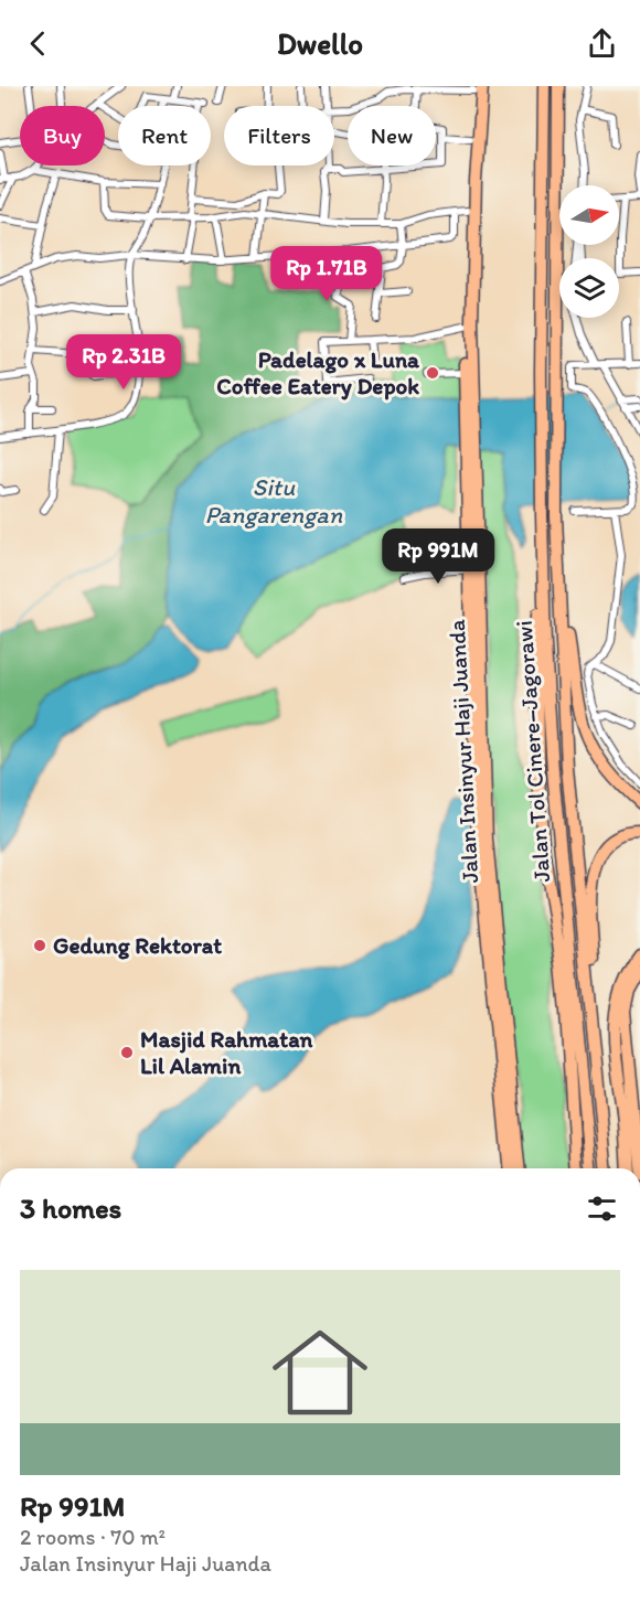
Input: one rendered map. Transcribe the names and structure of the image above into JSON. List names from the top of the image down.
{
  "streets": {
    "highway": ["Jalan Insinyur Haji Juanda", "Jalan Tol Cinere–Jagorawi"]
  },
  "water": ["Situ Pangarengan"],
  "places": ["Padelago x Luna Coffee Eatery Depok", "Gedung Rektorat", "Masjid Rahmatan Lil Alamin"],
  "north": "right",
  "page": {
    "header": "Dwello",
    "chip": [
      "Buy",
      "Rent",
      "Filters",
      "New"
    ],
    "price": ["Rp 1.71B", "Rp 2.31B", "Rp 991M"],
    "heading": "3 homes",
    "list": [
      {
        "name": "Rp 991M",
        "note": "2 rooms · 70 m² · Jalan Insinyur Haji Juanda"
      }
    ]
  }
}
